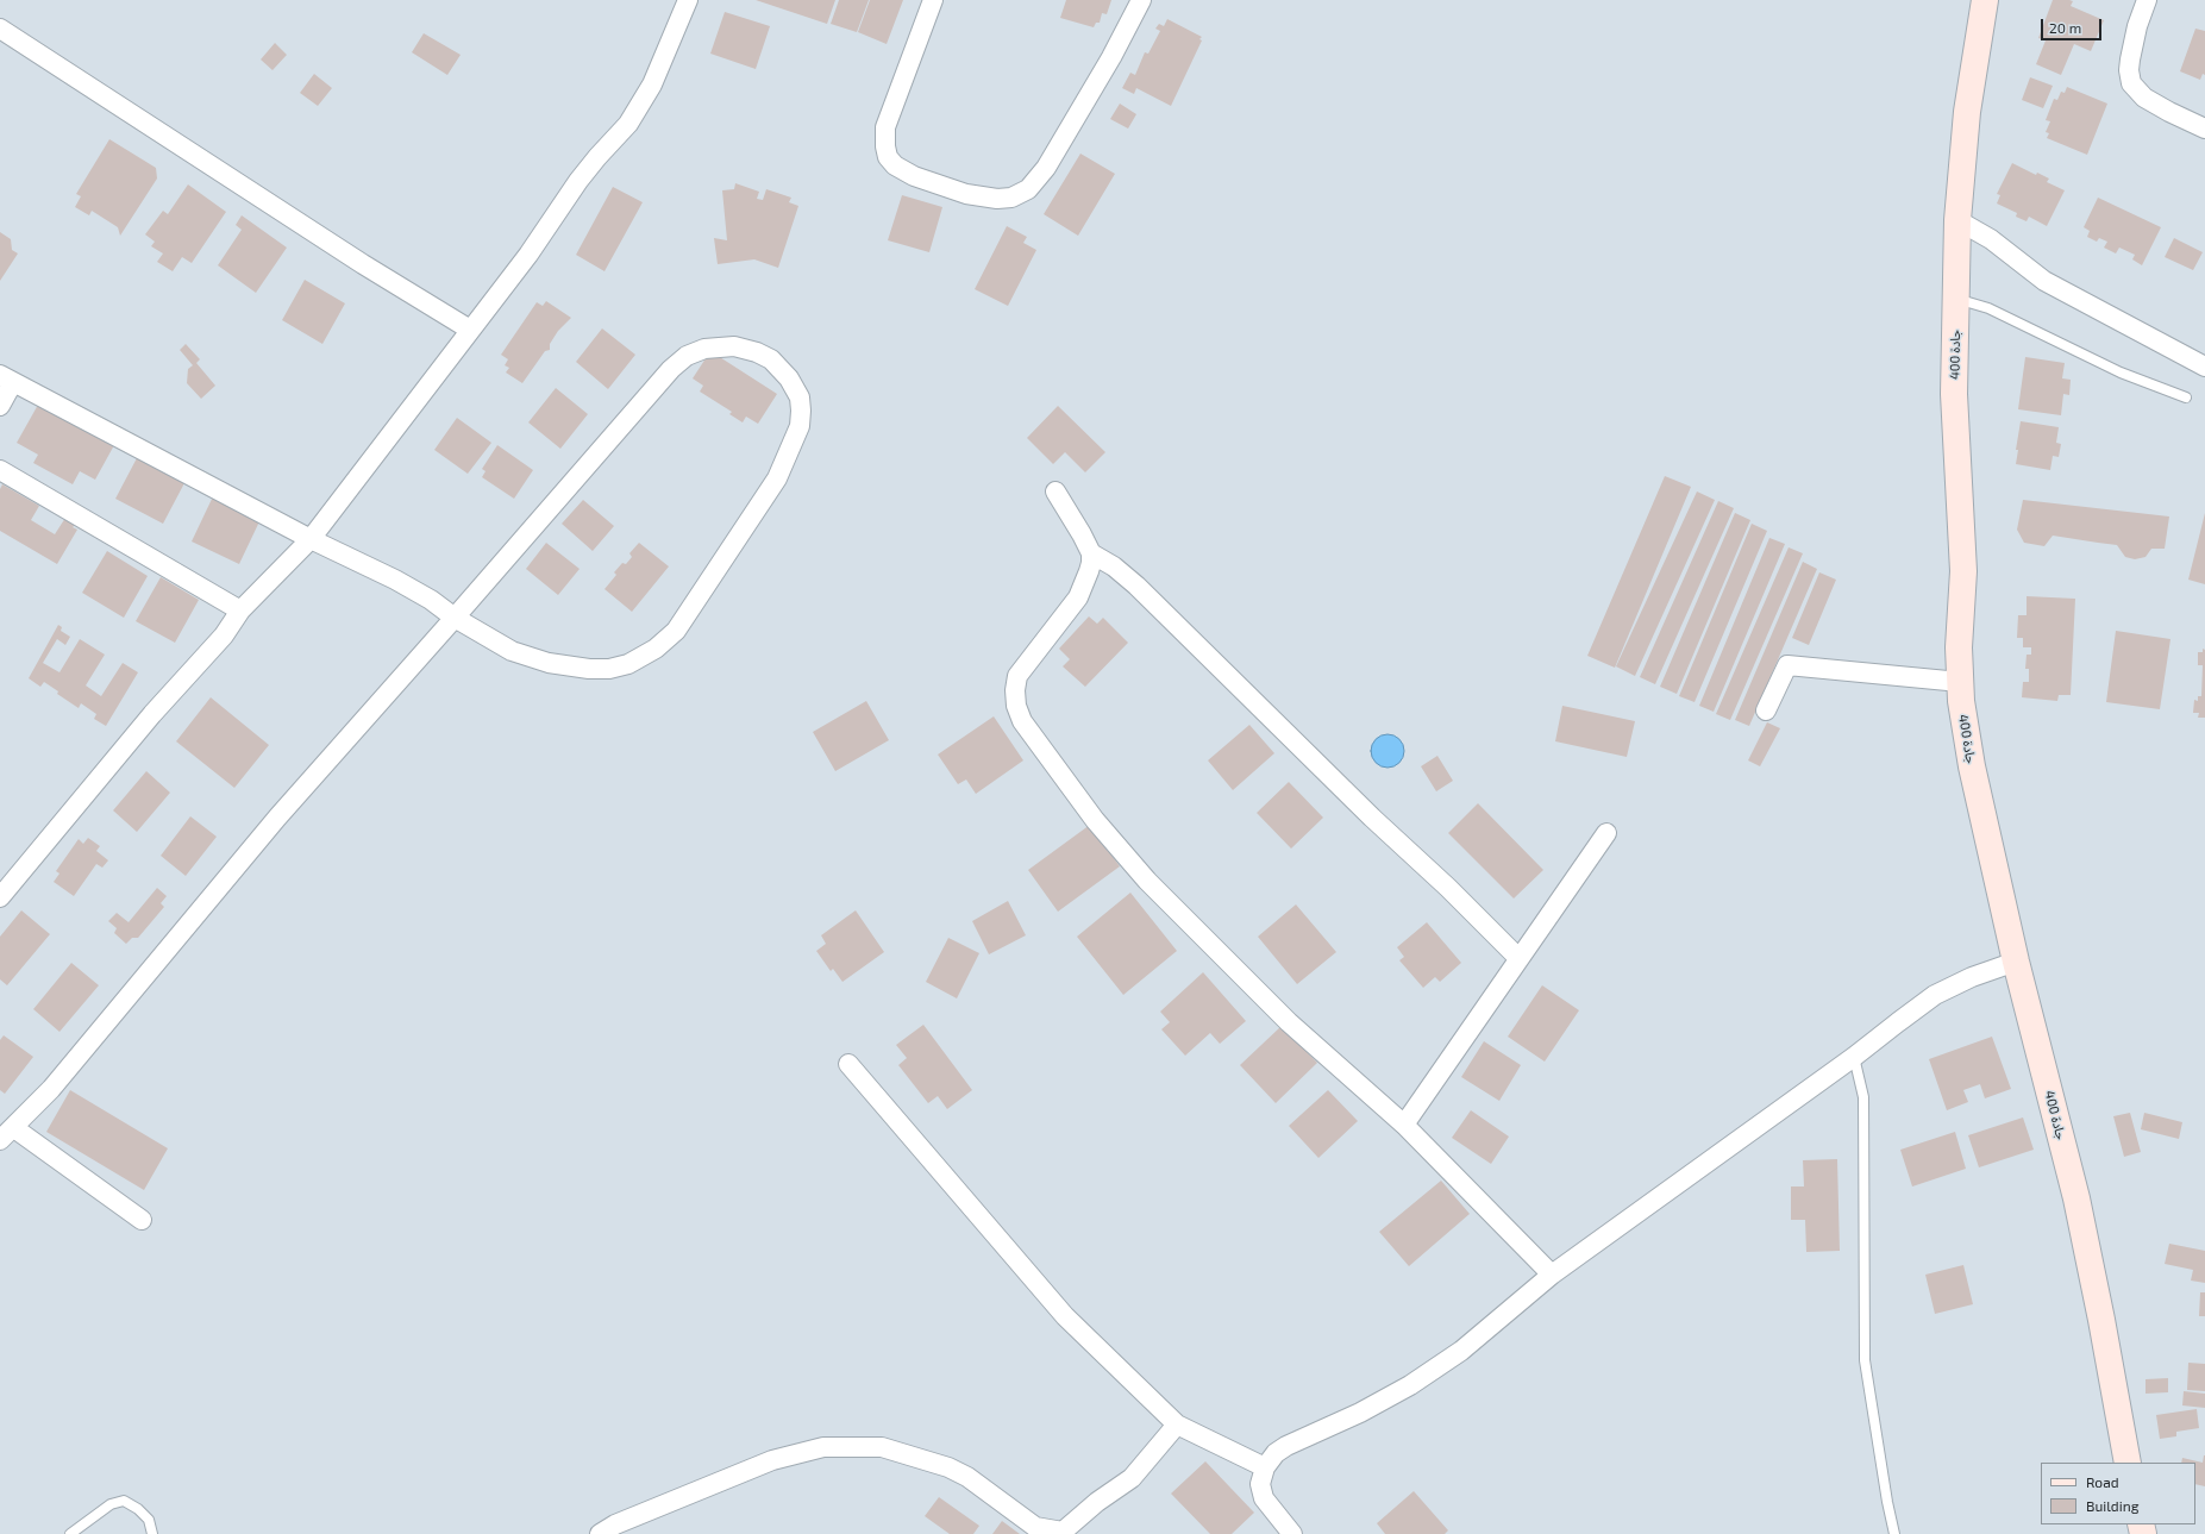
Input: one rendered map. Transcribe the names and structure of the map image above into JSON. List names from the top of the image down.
{
  "streets": {
    "main road": ["جادة 400"]
  },
  "legend": ["Road", "Building"],
  "scale_bar": "20 m"
}
